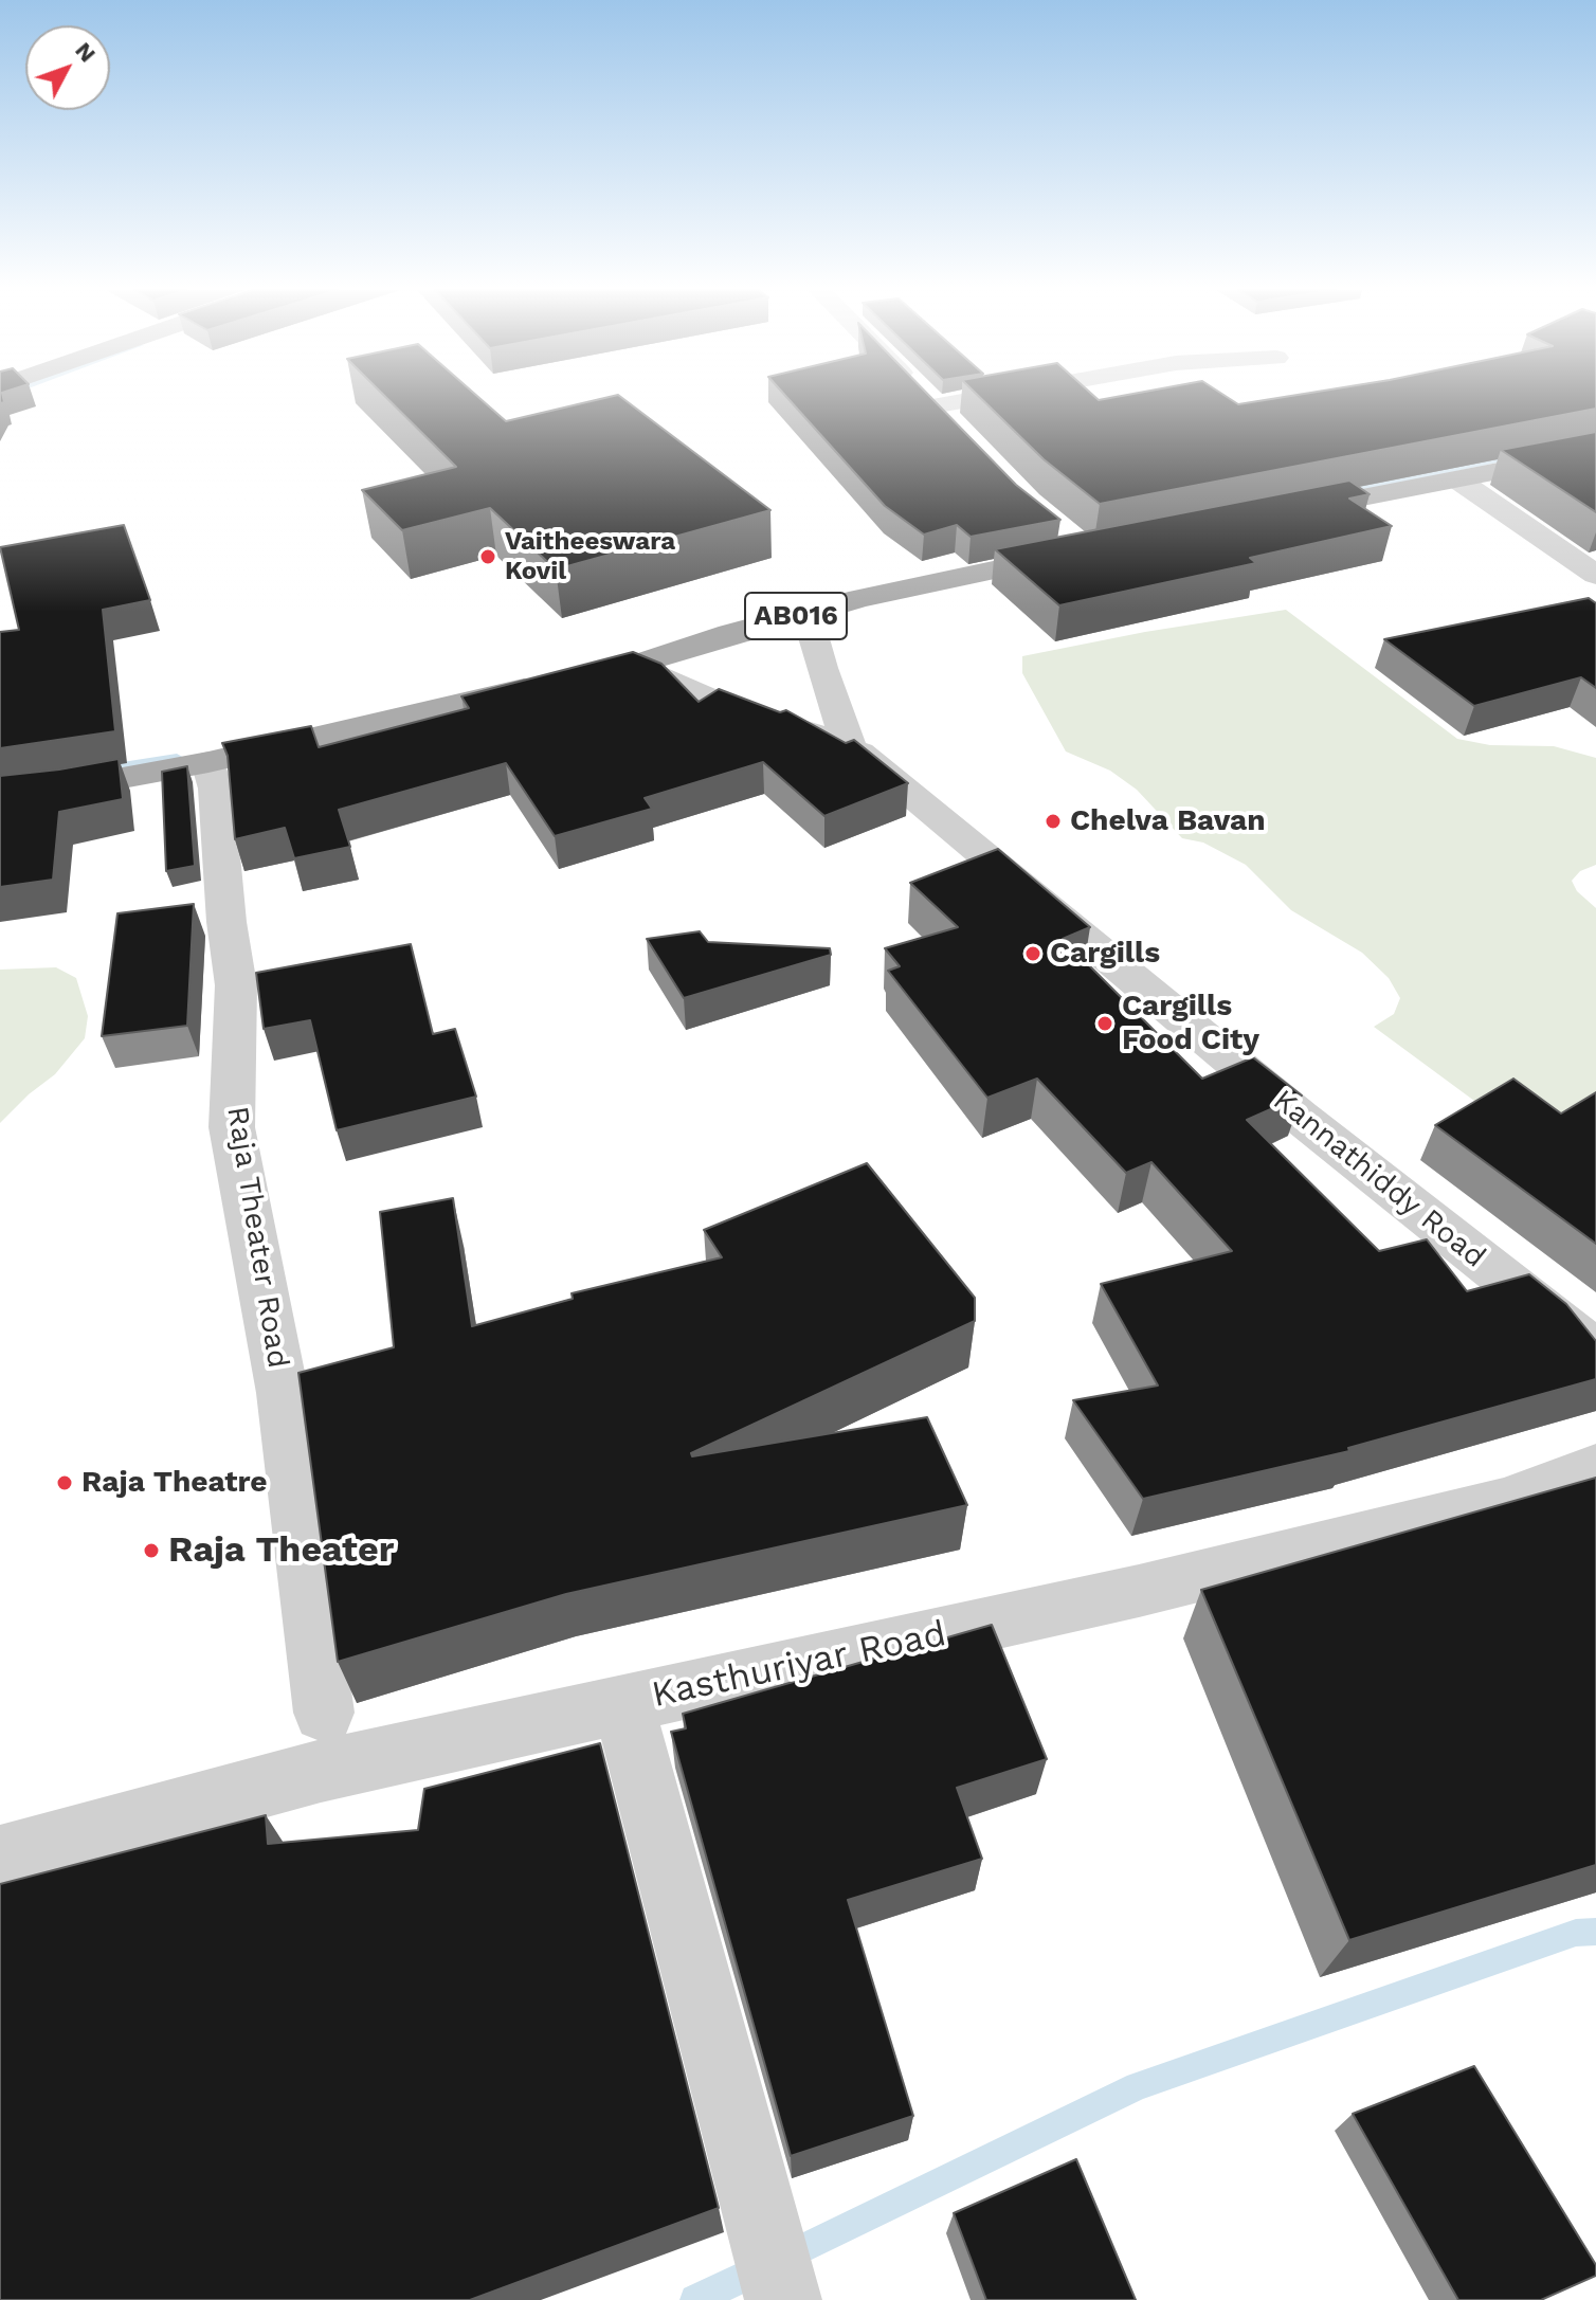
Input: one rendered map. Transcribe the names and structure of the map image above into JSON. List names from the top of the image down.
{
  "streets": {
    "main road": ["AB016"],
    "street": ["Kannathiddy Road", "Raja Theater Road", "Kasthuriyar Road"]
  },
  "crossings": [
    ["AB016", "Raja Theater Road"]
  ],
  "places": [
    "Vaitheeswara Kovil",
    "Chelva Bavan",
    "Cargills",
    "Cargills Food City",
    "Raja Theatre",
    "Raja Theater"
  ],
  "north": "top right"
}
